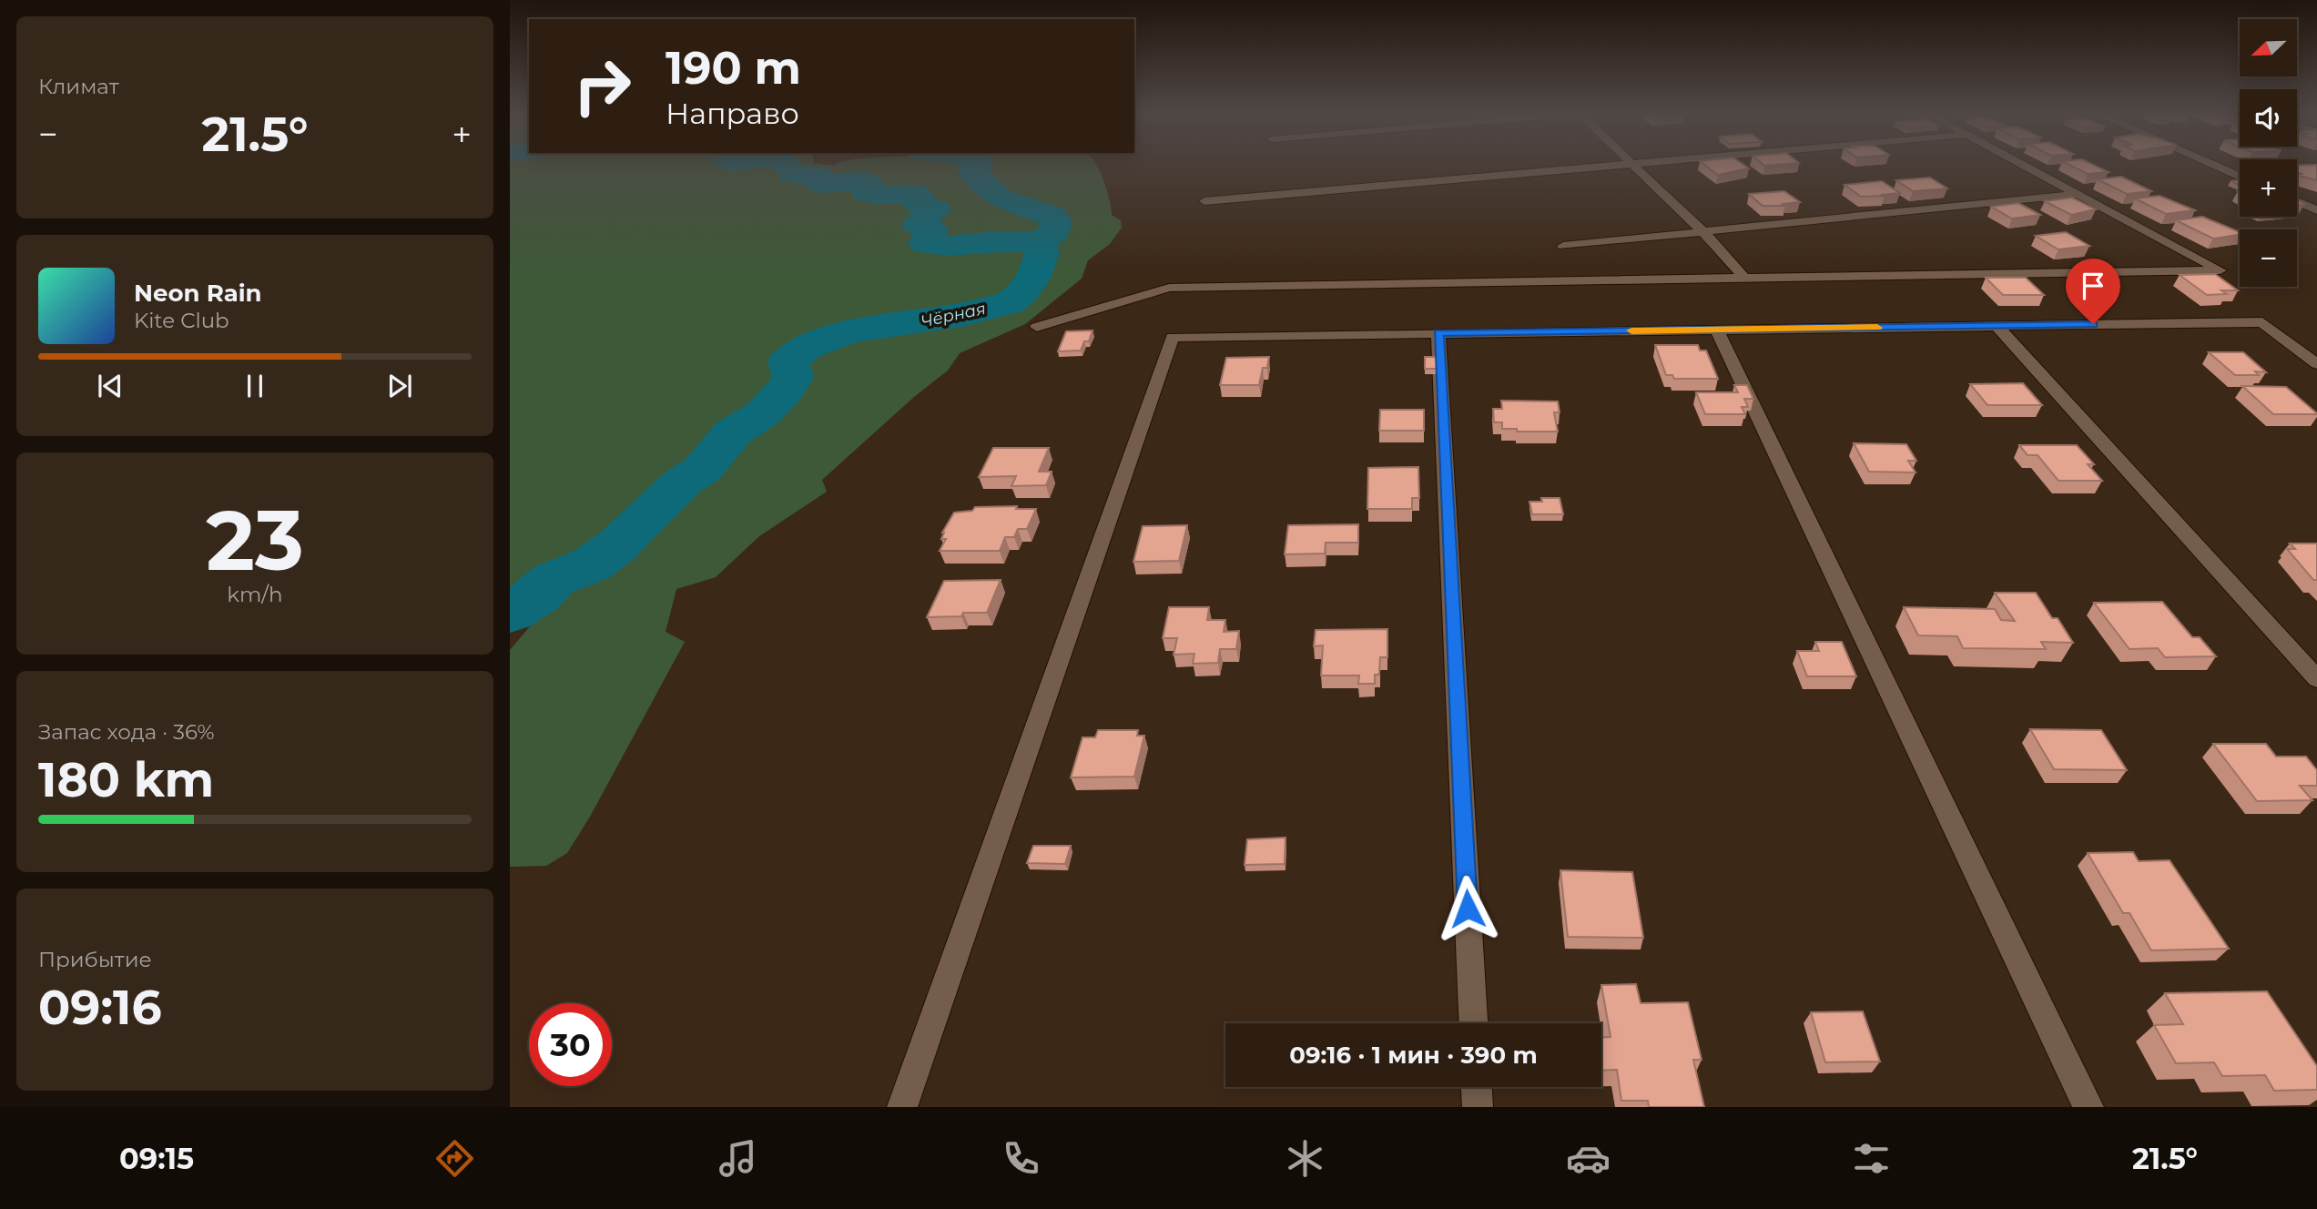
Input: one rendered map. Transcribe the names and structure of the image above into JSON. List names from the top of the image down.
{
  "water": ["Чёрная"],
  "north": "bottom left",
  "page": {
    "tile": [
      "Климат",
      ["23", "km/h"],
      ["Запас хода · 36%", "180 km"],
      ["Прибытие", "09:16"]
    ],
    "map_buttons": ["+", "−"],
    "turn": ["190 m", "Направо"],
    "heat": ["−", "21.5°", "+"],
    "song": ["Neon Rain", "Kite Club"],
    "limit": "30",
    "trip": "09:16 · 1 мин · 390 m",
    "tabs": ["09:15", "21.5°"]
  }
}
